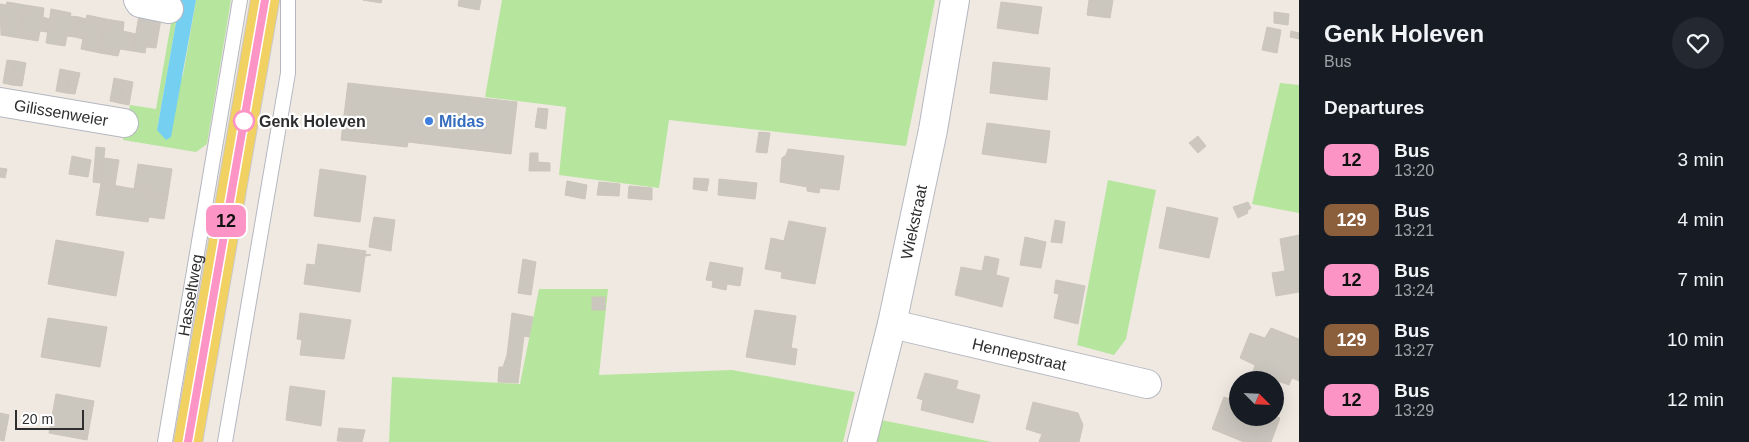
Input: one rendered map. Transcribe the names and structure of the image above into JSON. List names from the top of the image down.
{
  "streets": {
    "main road": ["Hasseltweg"],
    "street": ["Gilissenweier", "Wiekstraat", "Hennepstraat"]
  },
  "crossings": [
    ["Wiekstraat", "Hennepstraat"]
  ],
  "places": ["Genk Holeven", "Midas"],
  "lines": ["bus line 12"],
  "scale_bar": "20 m",
  "north": "bottom right",
  "page": {
    "on_map": "12",
    "heading": [
      ["Genk Holeven", "Bus"],
      "Departures"
    ],
    "list": [
      {
        "mark": "12",
        "name": "Bus",
        "note": "13:20",
        "value": "3 min"
      },
      {
        "mark": "129",
        "name": "Bus",
        "note": "13:21",
        "value": "4 min"
      },
      {
        "mark": "12",
        "name": "Bus",
        "note": "13:24",
        "value": "7 min"
      },
      {
        "mark": "129",
        "name": "Bus",
        "note": "13:27",
        "value": "10 min"
      },
      {
        "mark": "12",
        "name": "Bus",
        "note": "13:29",
        "value": "12 min"
      }
    ],
    "scale": "20 m"
  }
}
